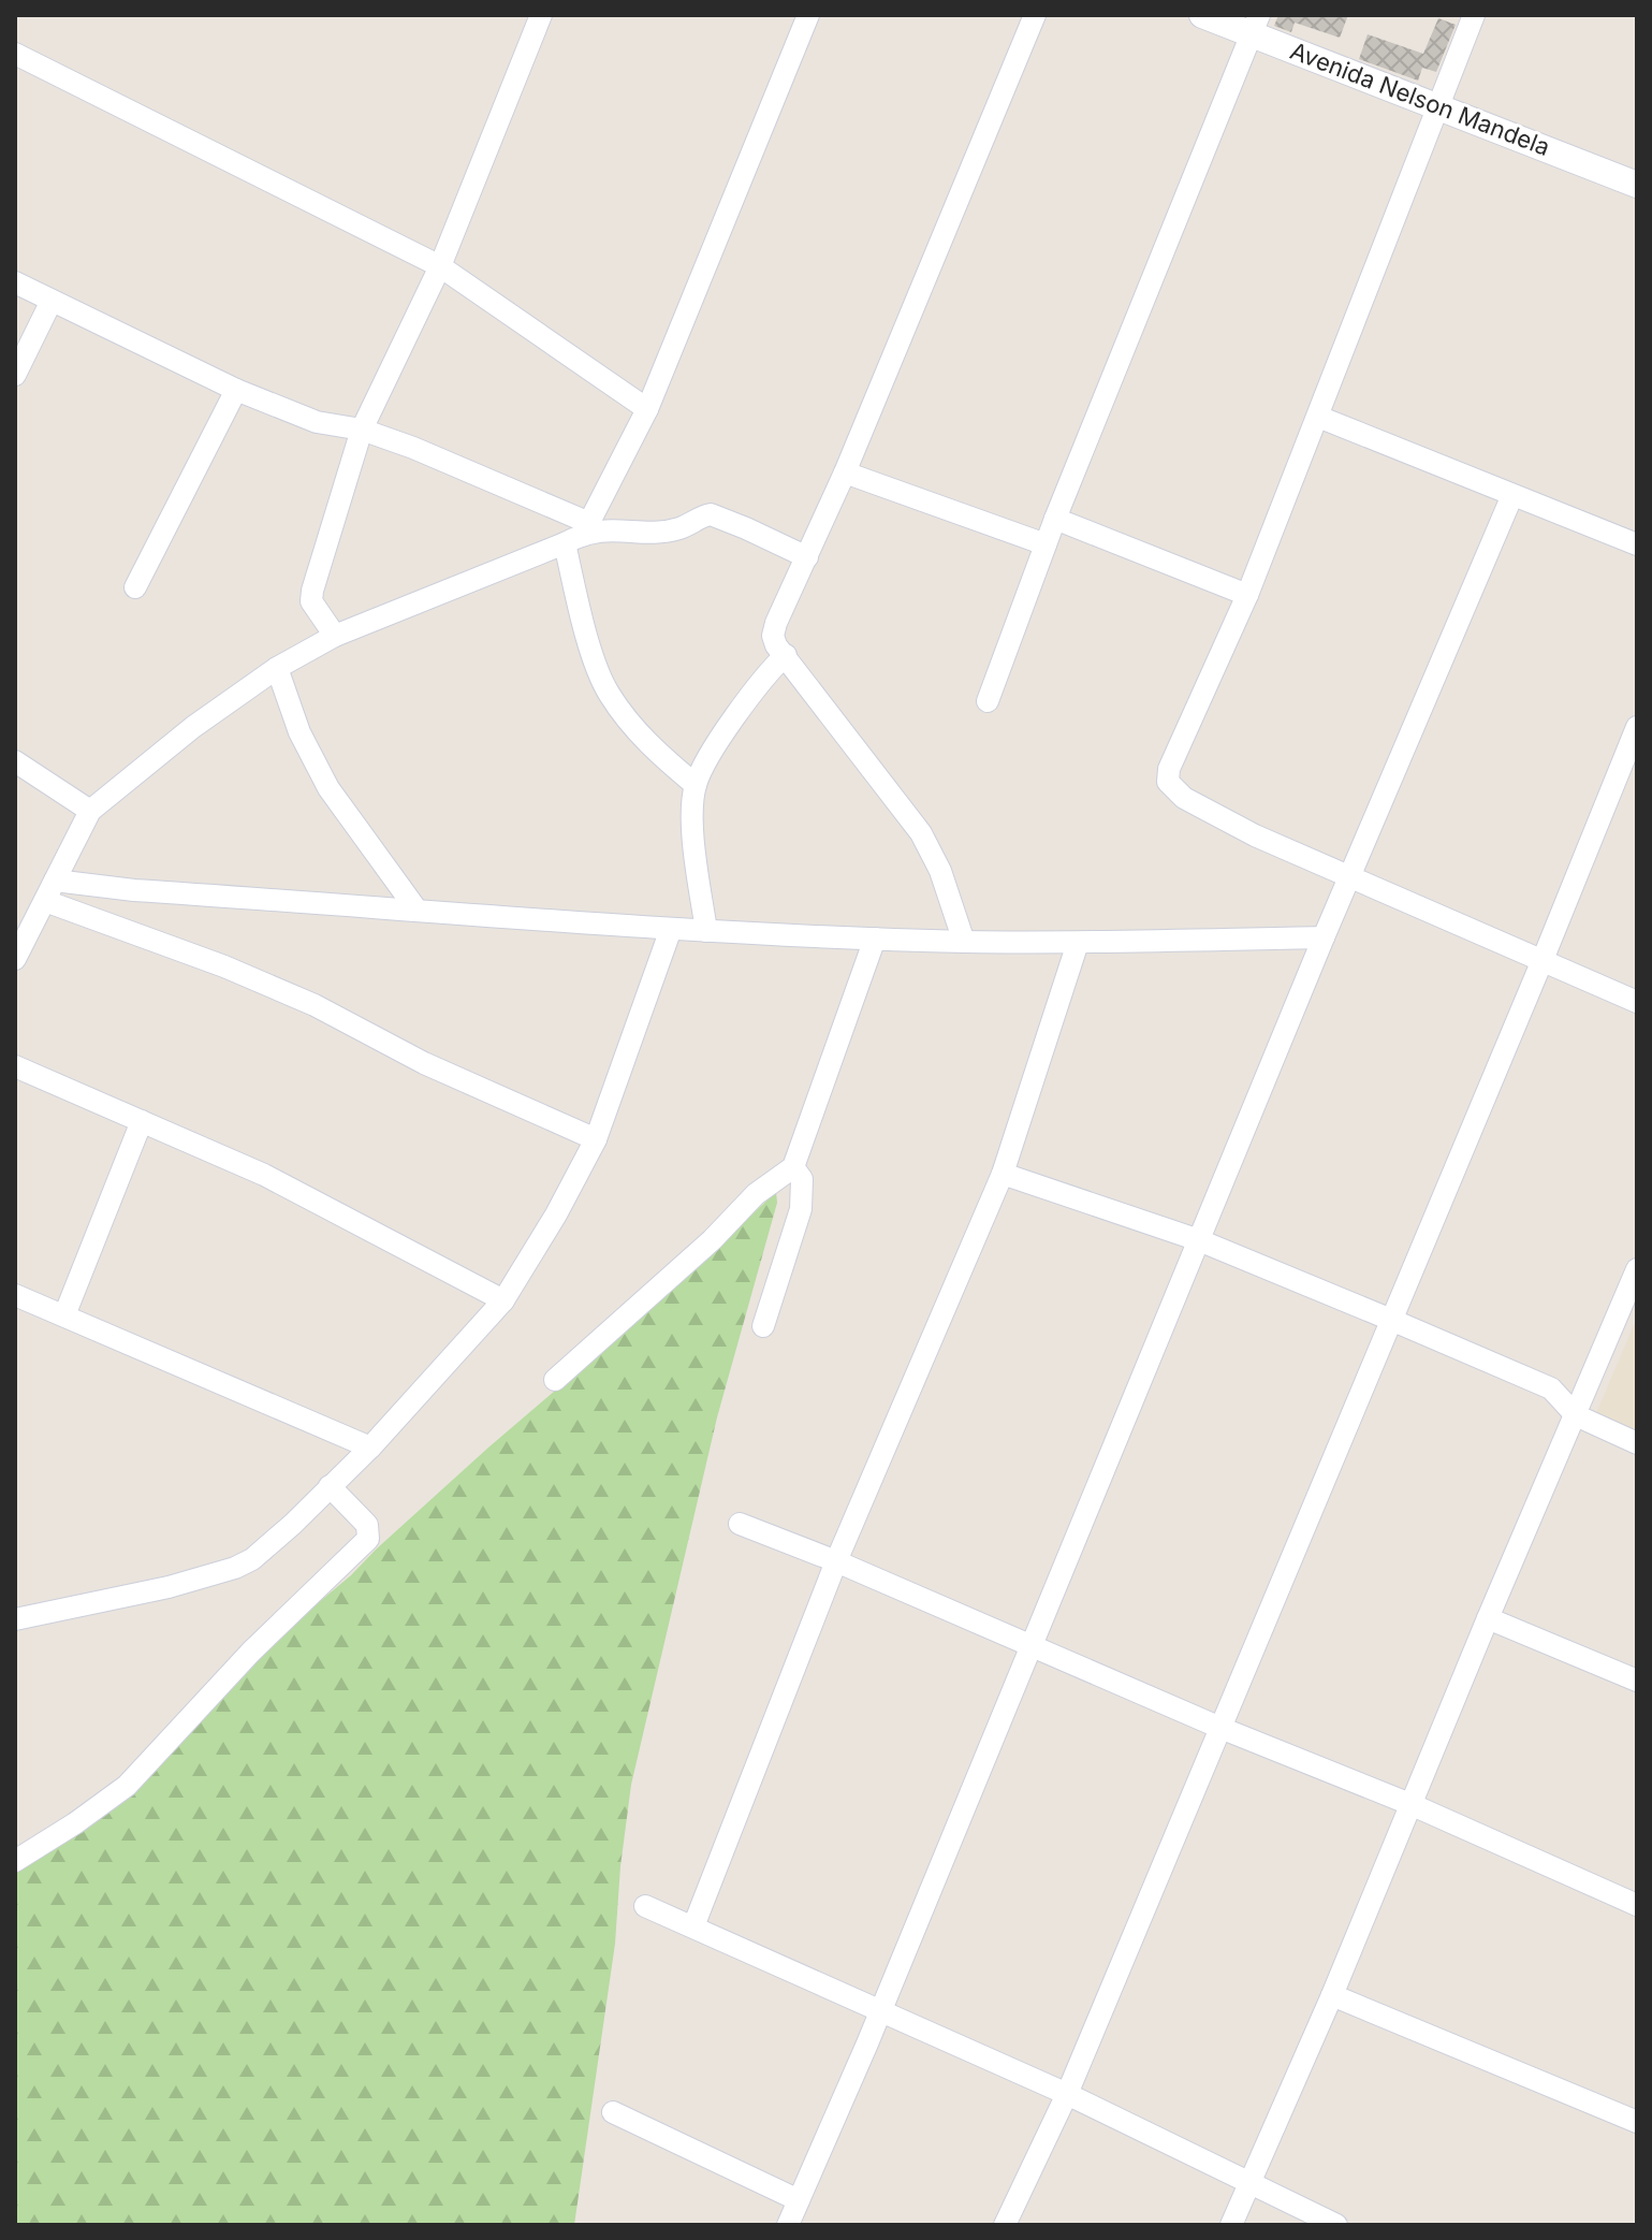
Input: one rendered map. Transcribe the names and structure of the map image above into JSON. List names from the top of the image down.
{
  "streets": {
    "street": ["Avenida Nelson Mandela"]
  }
}
